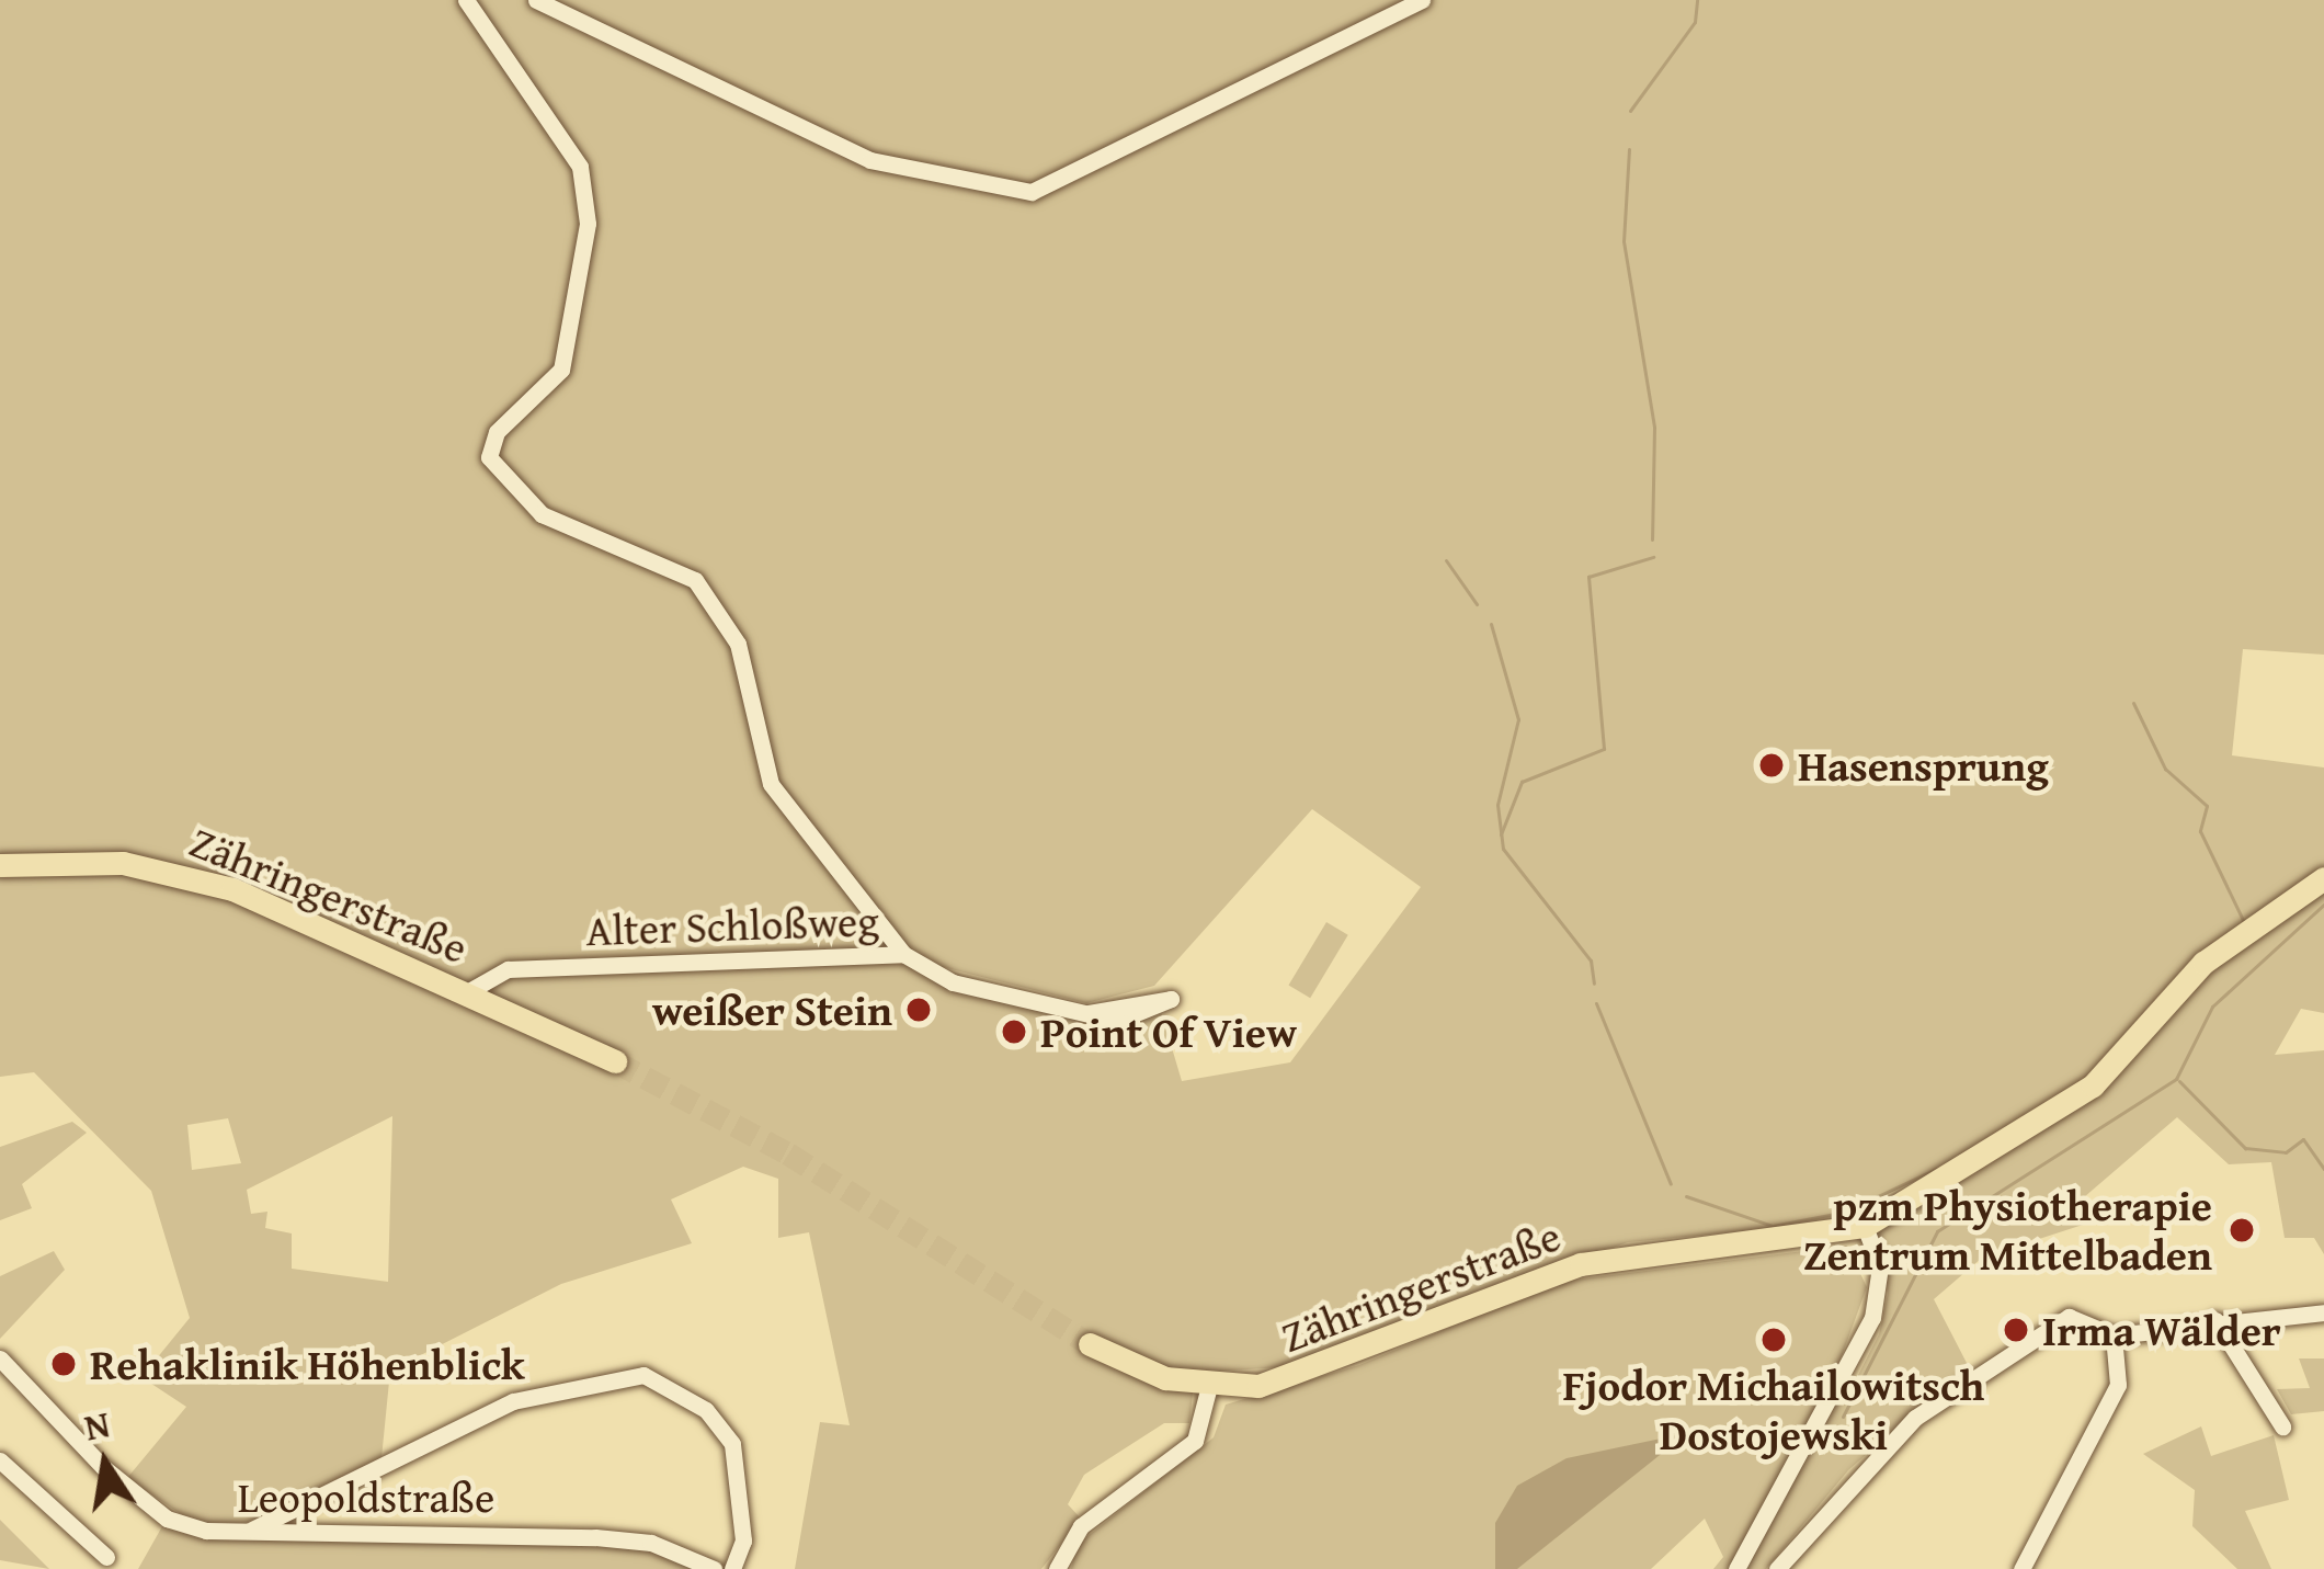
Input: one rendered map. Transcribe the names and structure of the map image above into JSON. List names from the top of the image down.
{
  "streets": {
    "main road": ["Zähringerstraße"],
    "street": ["Alter Schloßweg", "Leopoldstraße"]
  },
  "crossings": [
    ["Zähringerstraße", "Alter Schloßweg"]
  ],
  "places": [
    "Hasensprung",
    "weißer Stein",
    "Point Of View",
    "pzm Physiotherapie Zentrum Mittelbaden",
    "Irma Wälder",
    "Fjodor Michailowitsch Dostojewski",
    "Rehaklinik Höhenblick"
  ],
  "north": "top"
}
